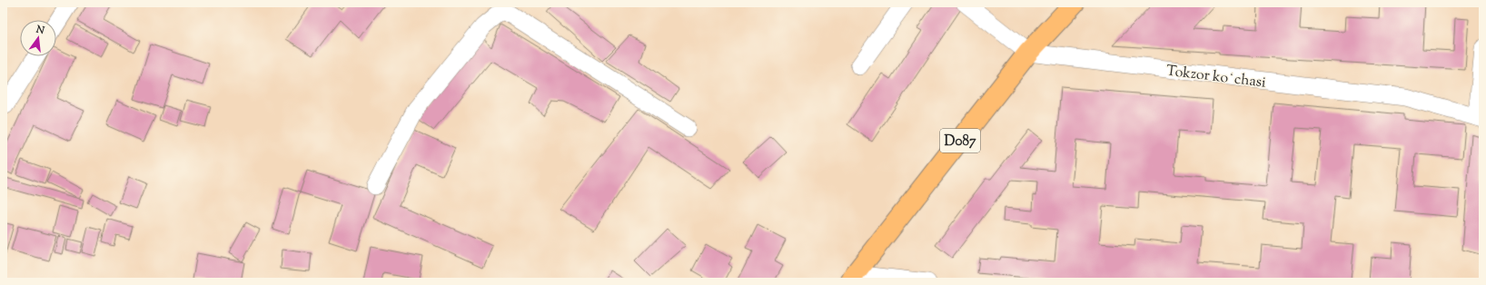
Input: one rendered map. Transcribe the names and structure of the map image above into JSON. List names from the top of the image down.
{
  "streets": {
    "main road": ["D087"],
    "street": ["Tokzor koʻchasi"]
  },
  "crossings": [
    ["Tokzor koʻchasi", "D087"]
  ],
  "north": "top"
}
